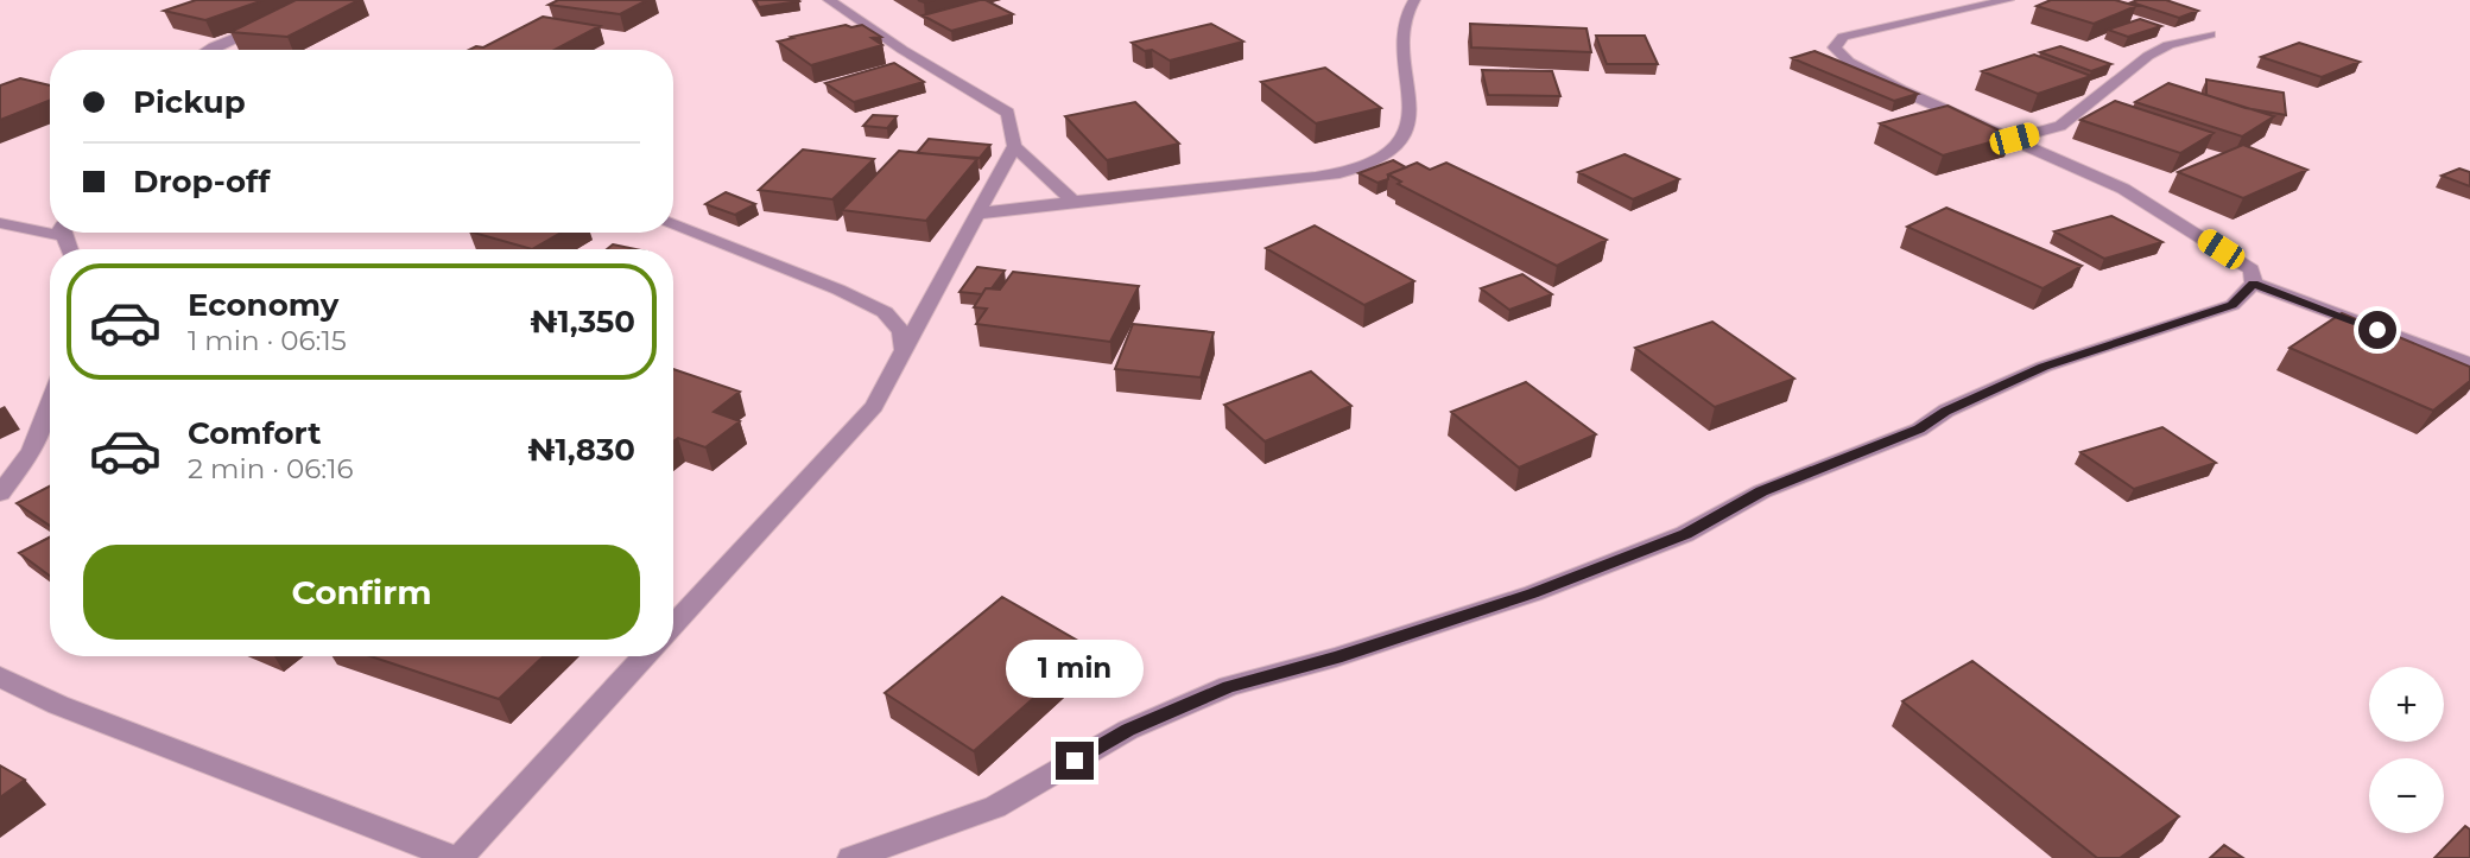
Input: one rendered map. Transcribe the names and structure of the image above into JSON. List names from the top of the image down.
{
  "page": {
    "banner": ["Pickup", "Drop-off"],
    "list": [
      {
        "name": "Economy",
        "note": "1 min · 06:15",
        "value": "₦1,350"
      },
      {
        "name": "Comfort",
        "note": "2 min · 06:16",
        "value": "₦1,830"
      }
    ],
    "buttons": "Confirm",
    "bubble": "1 min",
    "map_buttons": ["+", "−"]
  }
}
